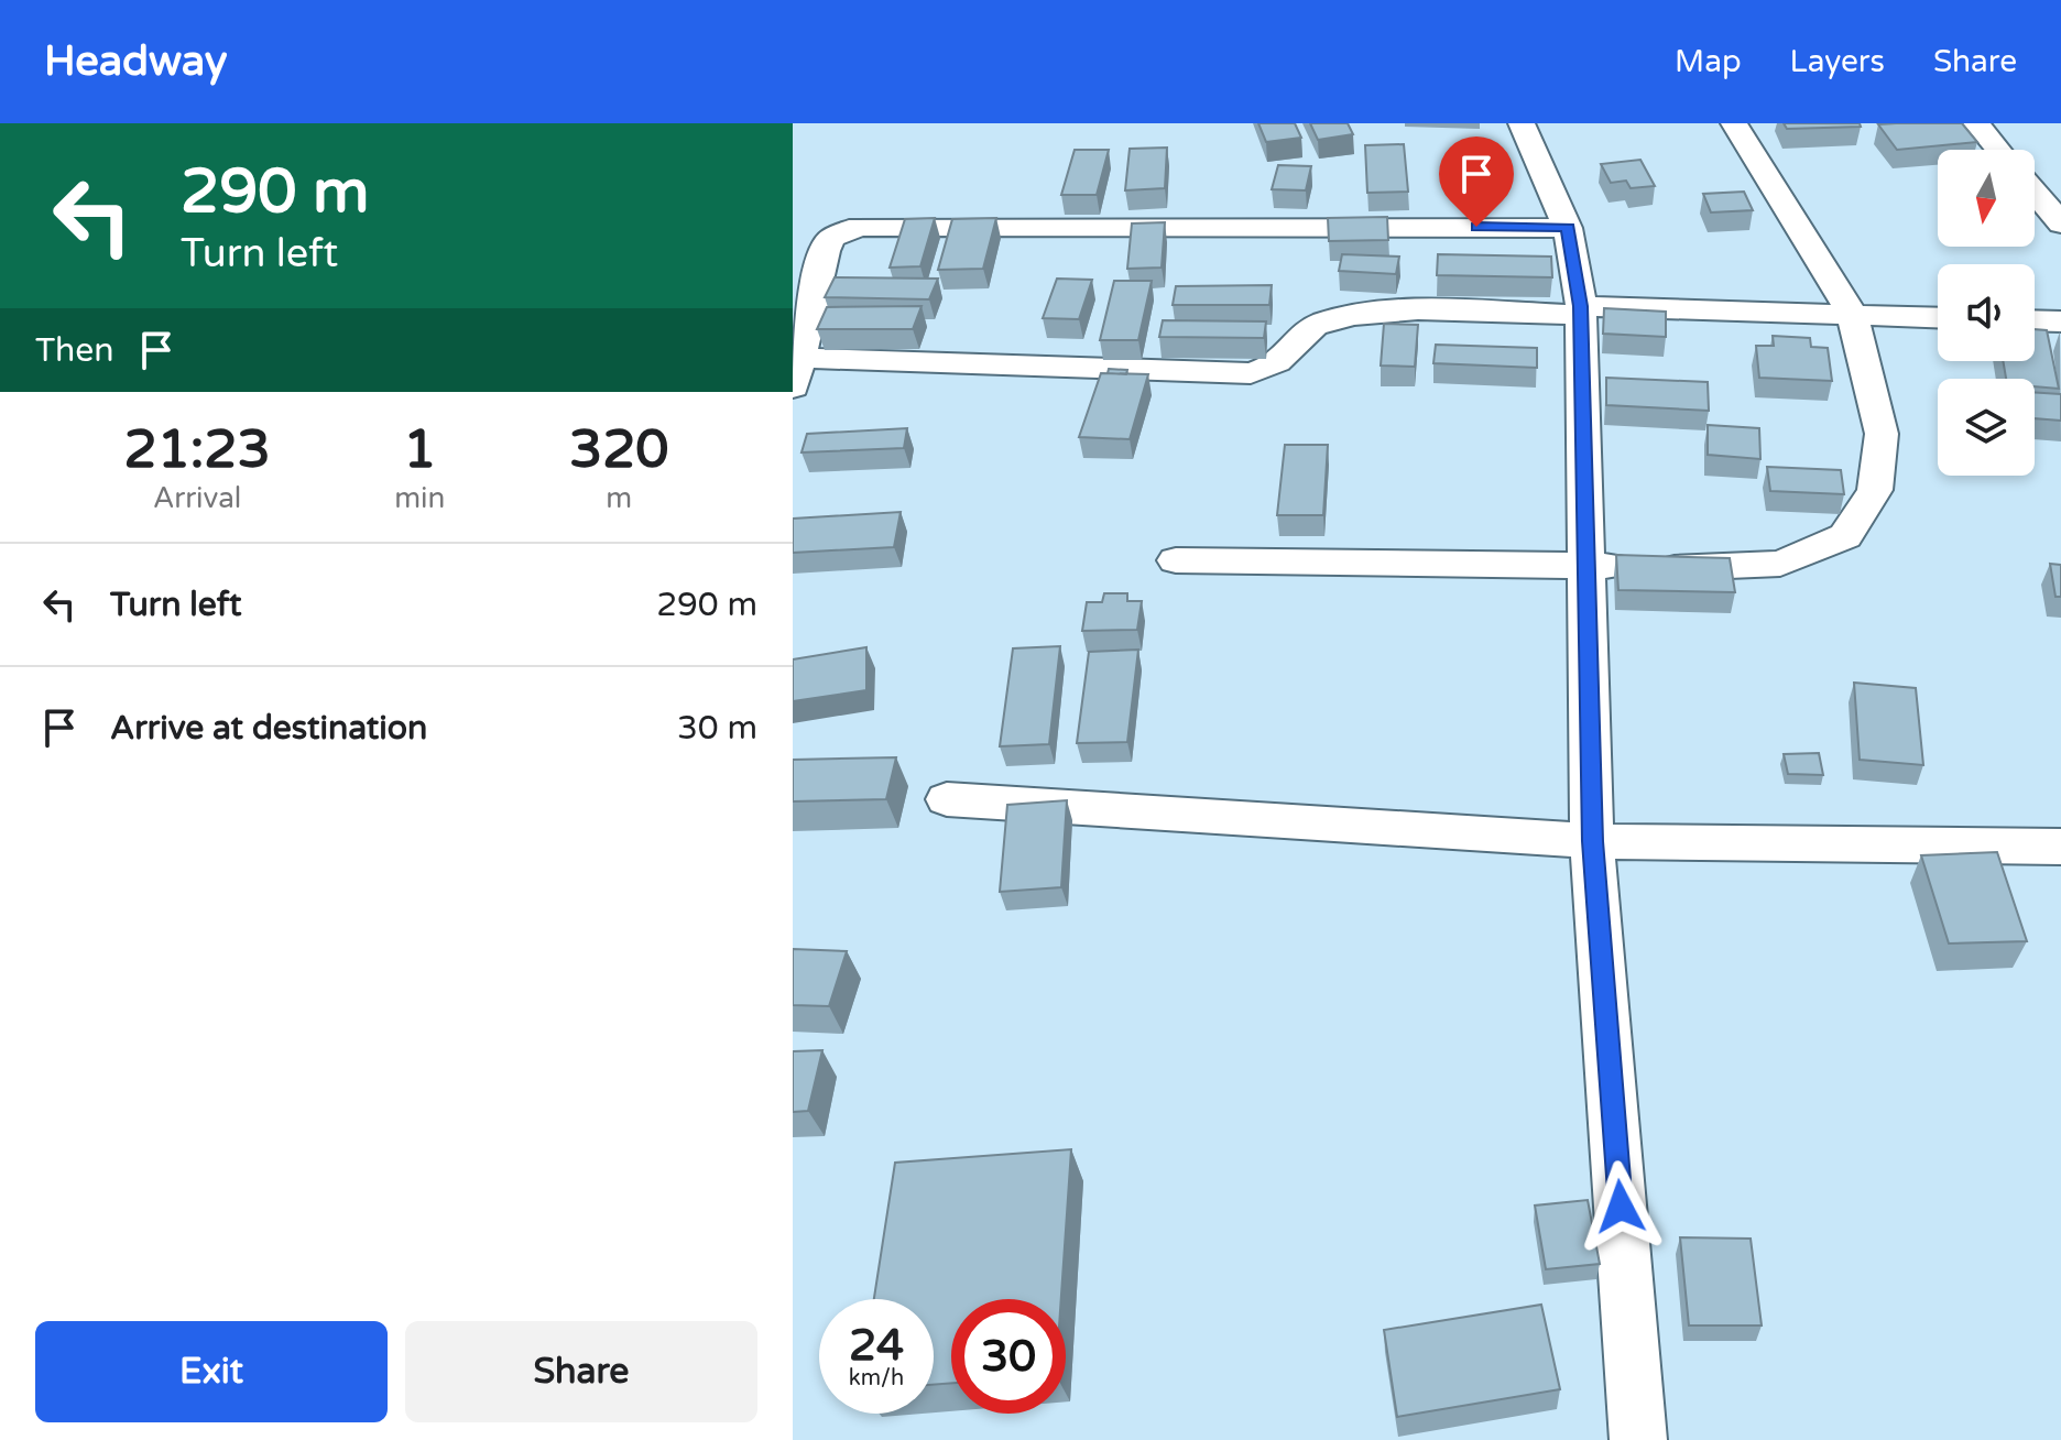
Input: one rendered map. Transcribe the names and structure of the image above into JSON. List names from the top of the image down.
{
  "north": "bottom",
  "page": {
    "header": "Headway",
    "nav": ["Map", "Layers", "Share"],
    "turn": ["290 m", "Turn left"],
    "then": "Then",
    "eta": [
      "21:23",
      "Arrival",
      "1",
      "min",
      "320",
      "m"
    ],
    "list": [
      {
        "name": "Turn left",
        "value": "290 m"
      },
      {
        "name": "Arrive at destination",
        "value": "30 m"
      }
    ],
    "speed": "24 km/h",
    "limit": "30",
    "buttons": ["Exit", "Share"]
  }
}
